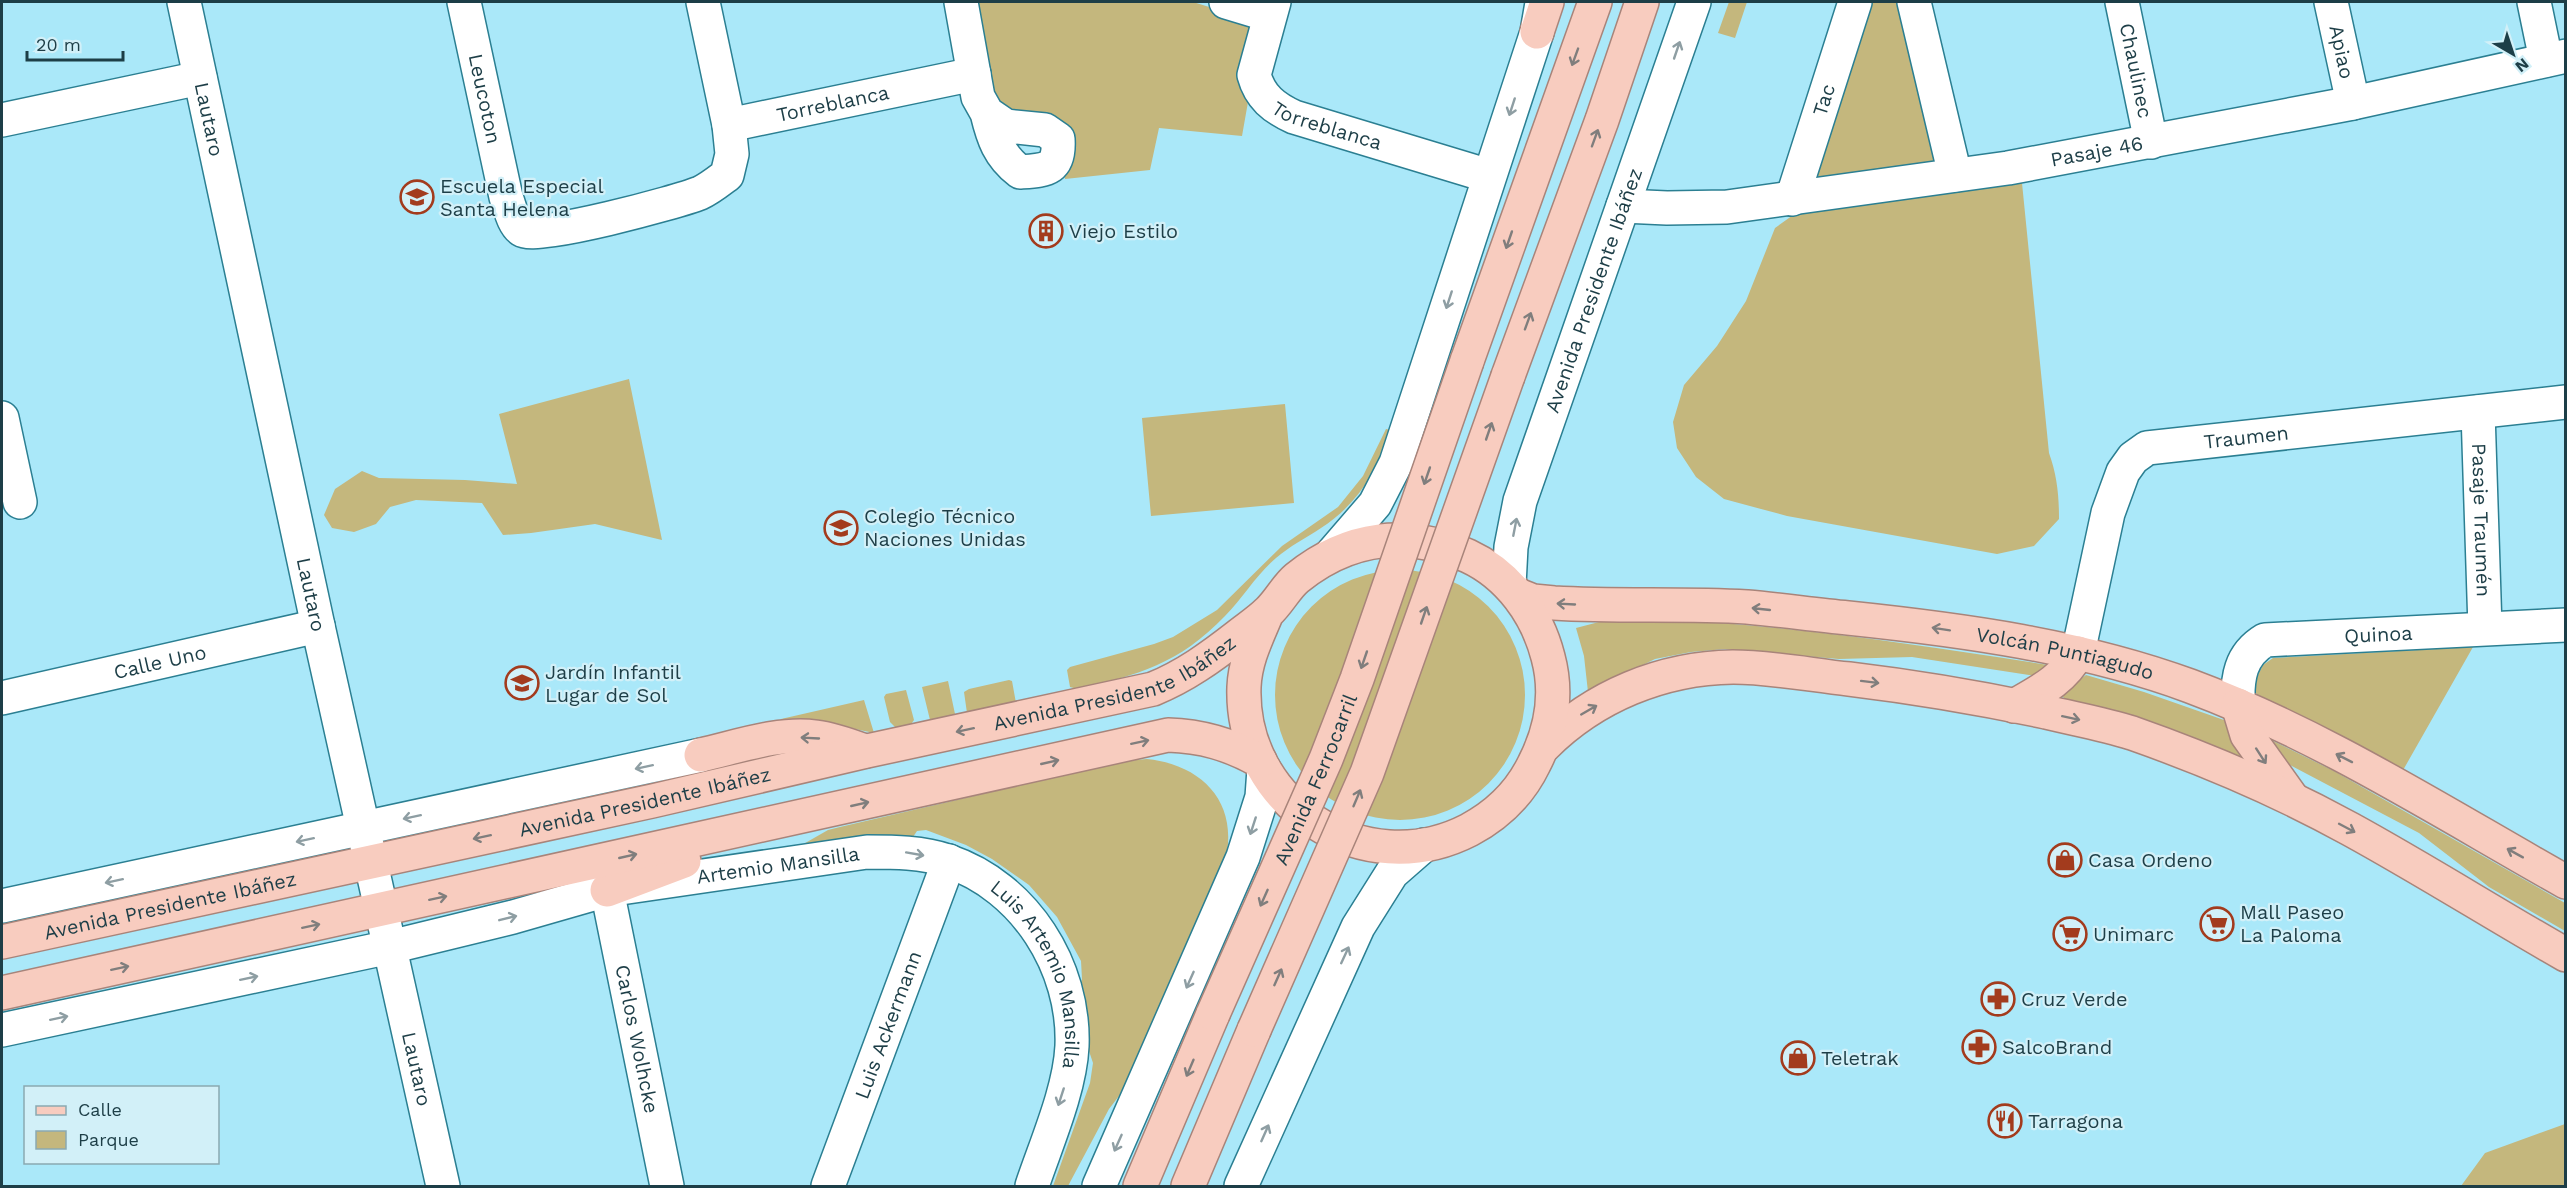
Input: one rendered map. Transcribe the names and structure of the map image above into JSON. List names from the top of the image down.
{
  "streets": {
    "main road": ["Avenida Presidente Ibáñez", "Volcán Puntiagudo", "Avenida Ferrocarril"],
    "street": [
      "Apiao",
      "Chaulinec",
      "Leucoton",
      "Tac",
      "Torreblanca",
      "Lautaro",
      "Pasaje 46",
      "Traumen",
      "Pasaje Traumén",
      "Quinoa",
      "Calle Uno",
      "Artemio Mansilla",
      "Luis Artemio Mansilla",
      "Luis Ackermann",
      "Carlos Wolhcke"
    ]
  },
  "crossings": [
    ["Apiao", "Pasaje 46"],
    ["Chaulinec", "Pasaje 46"],
    ["Leucoton", "Torreblanca"],
    ["Tac", "Pasaje 46"],
    ["Torreblanca", "Avenida Presidente Ibáñez"],
    ["Lautaro", "Avenida Presidente Ibáñez"],
    ["Lautaro", "Calle Uno"],
    ["Pasaje 46", "Avenida Presidente Ibáñez"],
    ["Avenida Presidente Ibáñez", "Volcán Puntiagudo"],
    ["Avenida Presidente Ibáñez", "Avenida Ferrocarril"],
    ["Traumen", "Pasaje Traumén"],
    ["Traumen", "Volcán Puntiagudo"],
    ["Pasaje Traumén", "Quinoa"],
    ["Quinoa", "Volcán Puntiagudo"],
    ["Artemio Mansilla", "Luis Artemio Mansilla"],
    ["Artemio Mansilla", "Luis Ackermann"],
    ["Artemio Mansilla", "Carlos Wolhcke"],
    ["Luis Artemio Mansilla", "Luis Ackermann"]
  ],
  "one_way": ["Artemio Mansilla", "Luis Artemio Mansilla"],
  "places": {
    "school or university": ["Escuela Especial Santa Helena", "Colegio Técnico Naciones Unidas", "Jardín Infantil Lugar de Sol"],
    "building": ["Viejo Estilo"],
    "shop": ["Casa Ordeno", "Teletrak"],
    "supermarket": ["Mall Paseo La Paloma", "Unimarc"],
    "pharmacy": ["Cruz Verde", "SalcoBrand"],
    "restaurant": ["Tarragona"]
  },
  "legend": ["Calle", "Parque"],
  "scale_bar": "20 m",
  "north": "bottom right"
}
